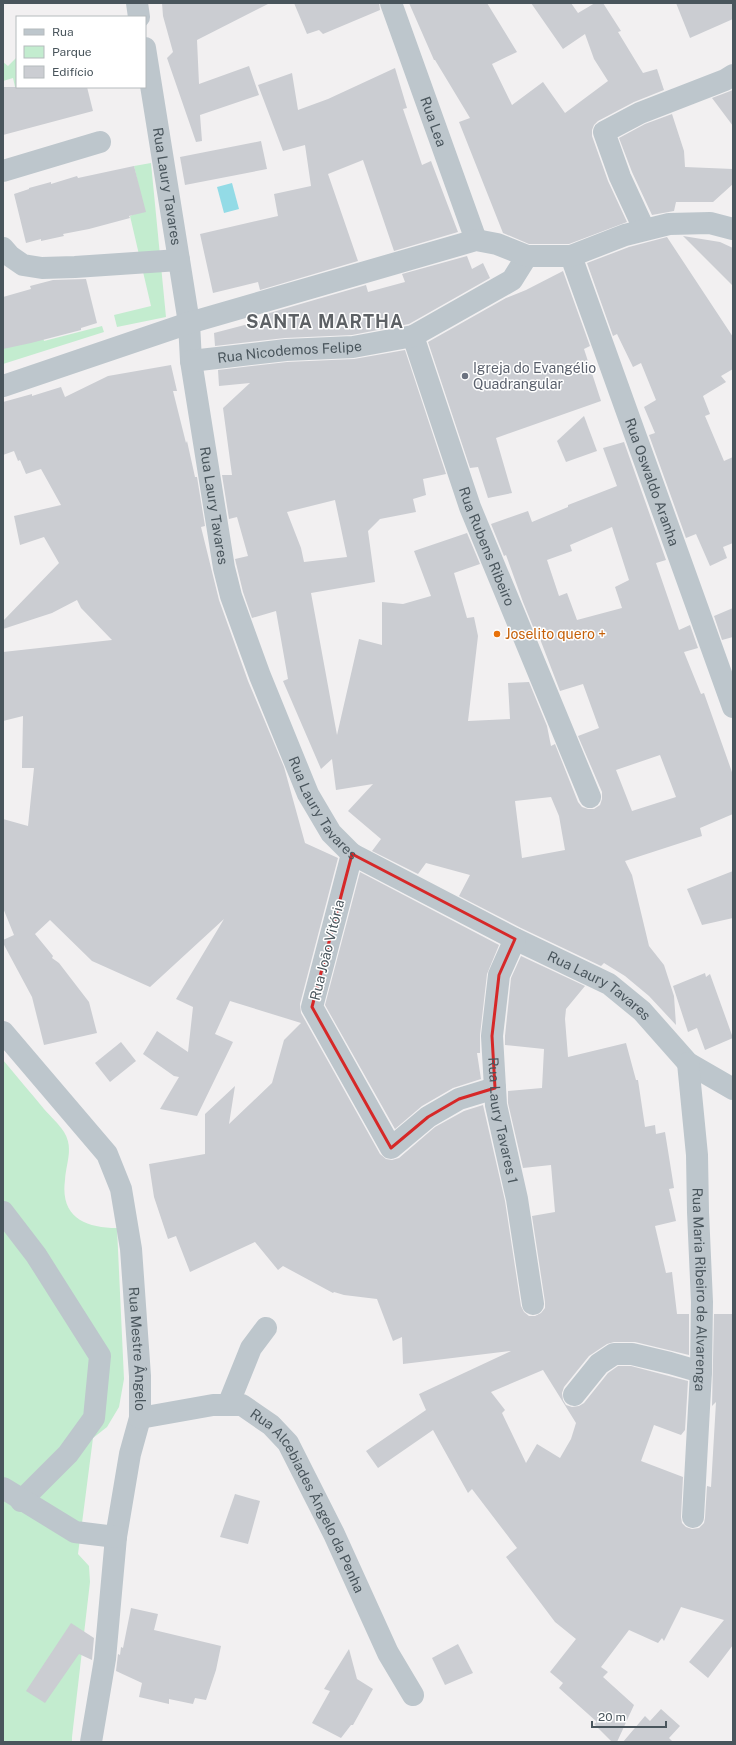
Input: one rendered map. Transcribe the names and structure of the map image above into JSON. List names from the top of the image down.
{
  "streets": {
    "street": [
      "Rua Lea",
      "Rua Laury Tavares",
      "Rua Nicodemos Felipe",
      "Rua Oswaldo Aranha",
      "Rua Rubens Ribeiro",
      "Rua João Vitória",
      "Rua Laury Tavares 1",
      "Rua Maria Ribeiro de Alvarenga",
      "Rua Mestre Ângelo",
      "Rua Alcebiades Ângelo da Penha"
    ]
  },
  "crossings": [
    ["Rua Laury Tavares", "Rua Nicodemos Felipe"],
    ["Rua Laury Tavares", "Rua João Vitória"],
    ["Rua Laury Tavares", "Rua Laury Tavares 1"],
    ["Rua Laury Tavares", "Rua Maria Ribeiro de Alvarenga"],
    ["Rua Nicodemos Felipe", "Rua Rubens Ribeiro"],
    ["Rua João Vitória", "Rua Laury Tavares 1"],
    ["Rua Mestre Ângelo", "Rua Alcebiades Ângelo da Penha"]
  ],
  "districts": ["SANTA MARTHA"],
  "places": ["Igreja do Evangélio Quadrangular", "Joselito quero +"],
  "legend": ["Rua", "Parque", "Edifício"],
  "scale_bar": "20 m"
}
